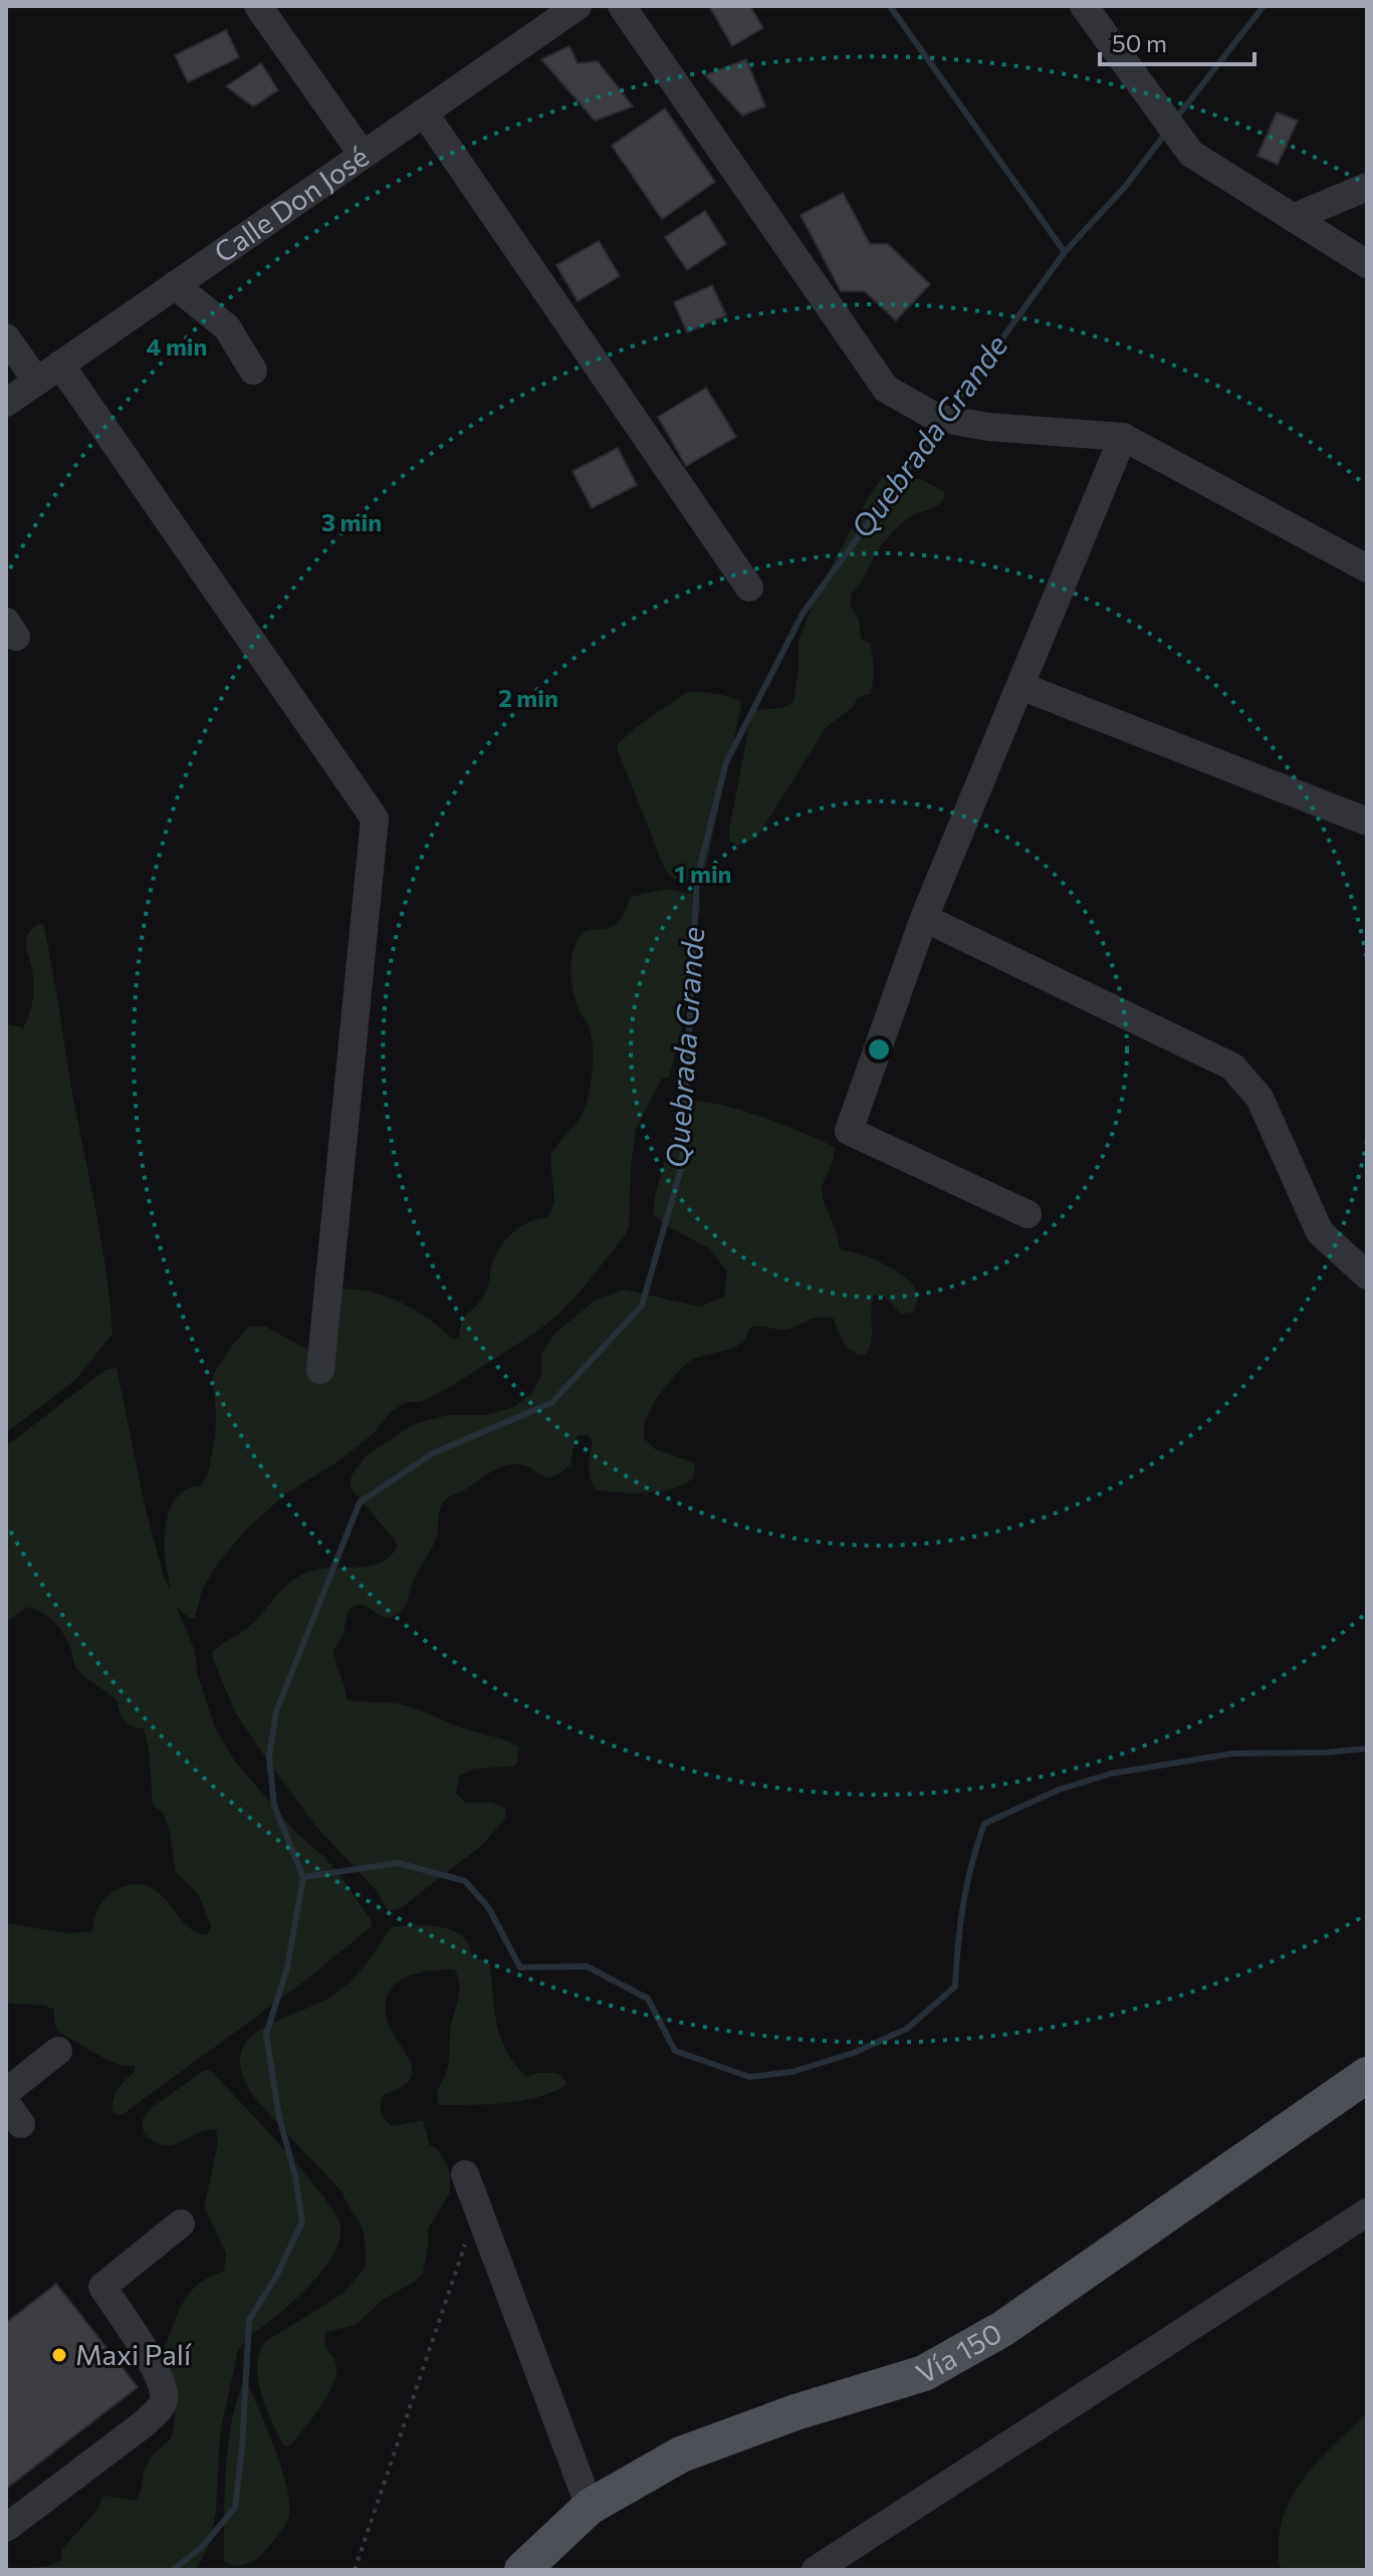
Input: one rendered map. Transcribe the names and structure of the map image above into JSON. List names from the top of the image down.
{
  "streets": {
    "main road": ["Vía 150"],
    "street": ["Calle Don José"]
  },
  "water": ["Quebrada Grande"],
  "places": ["Maxi Palí"],
  "scale_bar": "50 m",
  "rings": [
    "4 min",
    "3 min",
    "2 min",
    "1 min"
  ]
}
